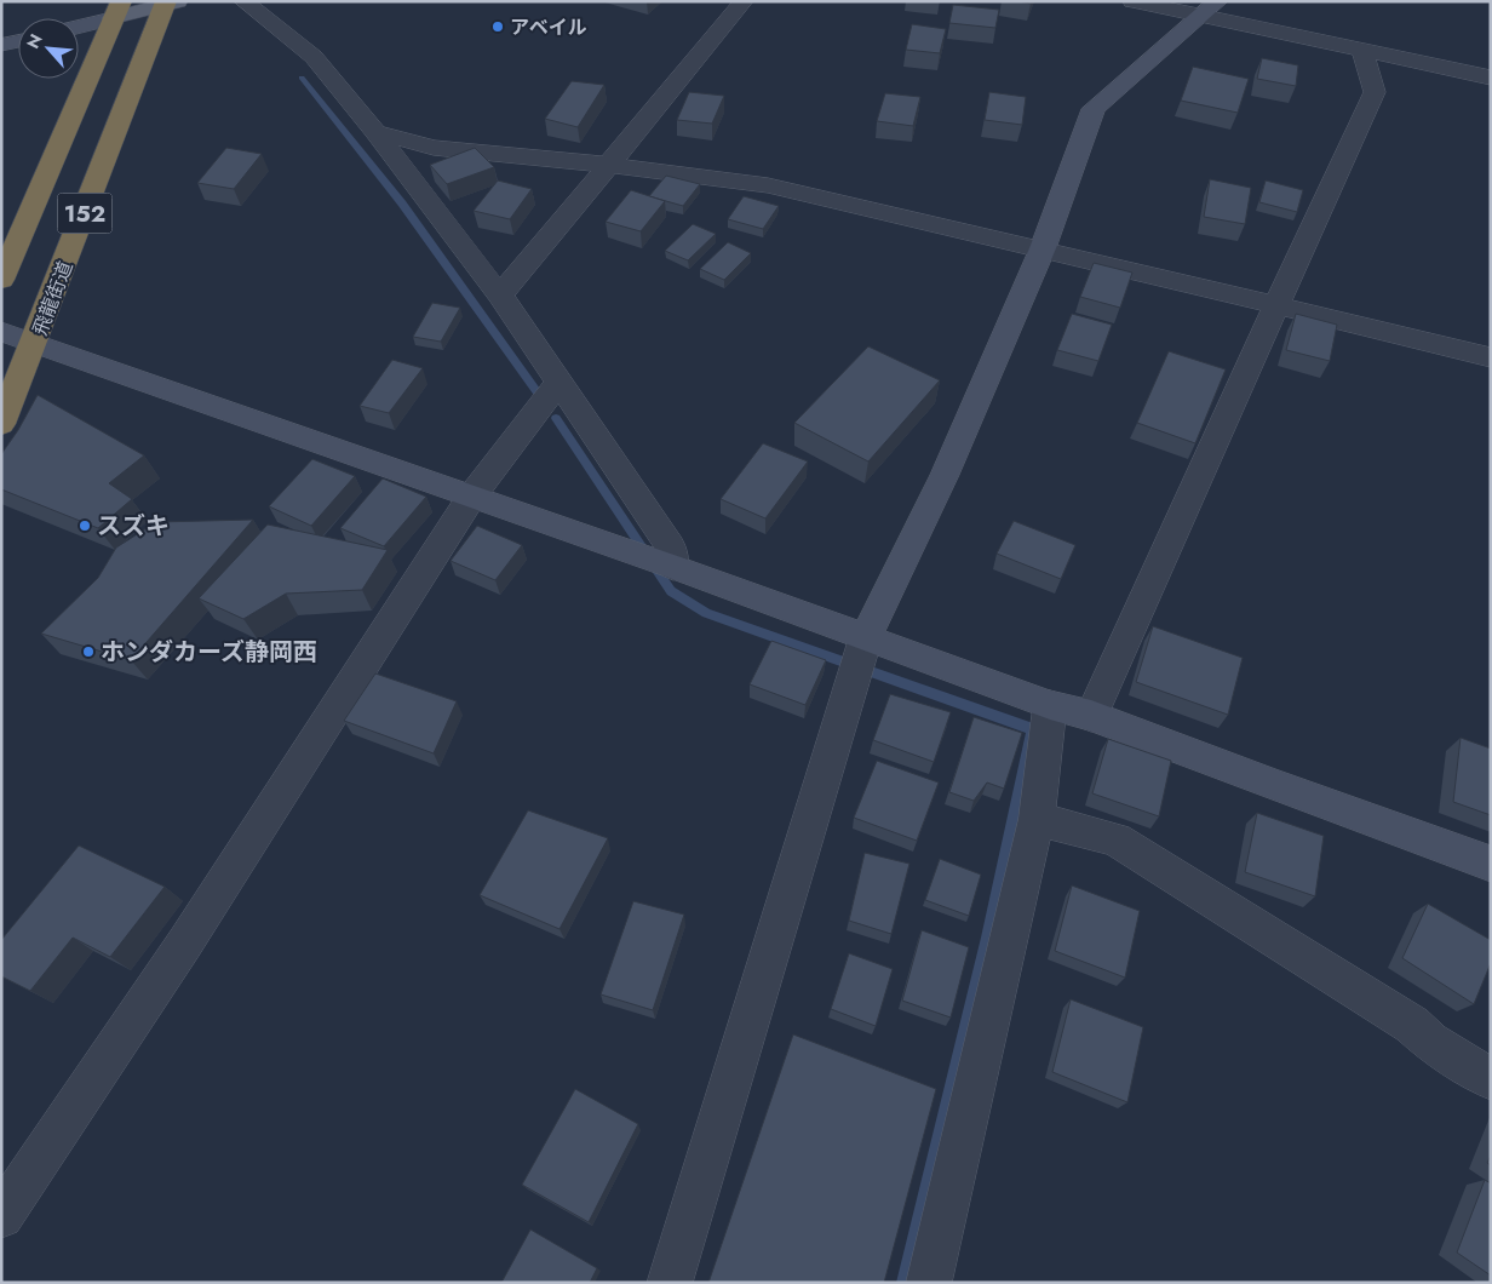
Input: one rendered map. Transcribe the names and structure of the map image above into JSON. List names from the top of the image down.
{
  "streets": {
    "highway": ["152", "飛龍街道"]
  },
  "places": ["アベイル", "スズキ", "ホンダカーズ静岡西"],
  "north": "top left"
}
